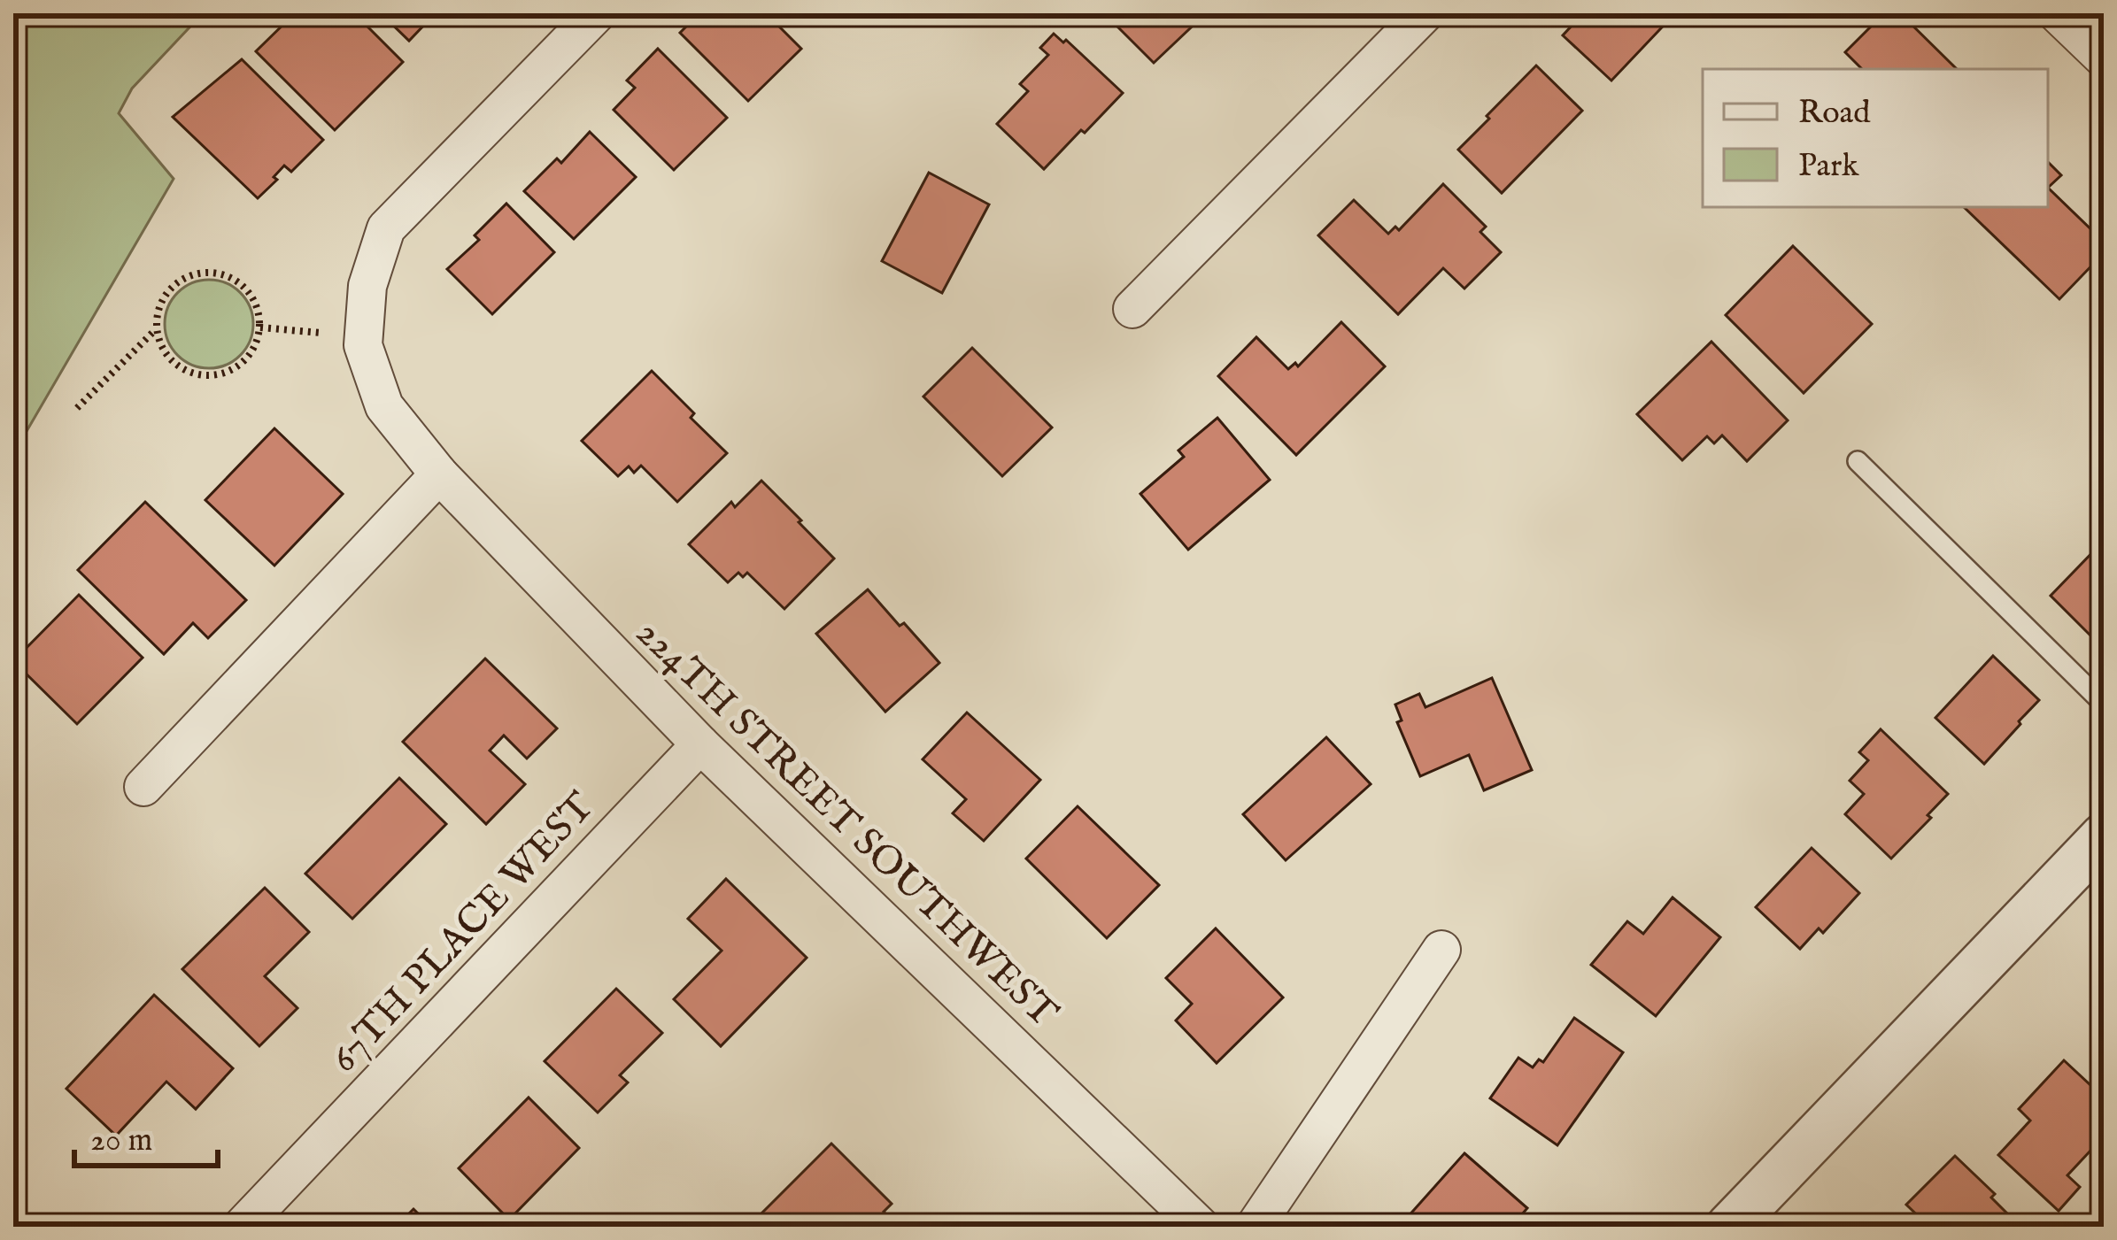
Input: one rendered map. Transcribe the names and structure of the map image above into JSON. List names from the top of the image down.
{
  "streets": {
    "street": ["224TH STREET SOUTHWEST", "67TH PLACE WEST"]
  },
  "crossings": [
    ["224TH STREET SOUTHWEST", "67TH PLACE WEST"]
  ],
  "legend": ["Road", "Park"],
  "scale_bar": "20 m"
}
